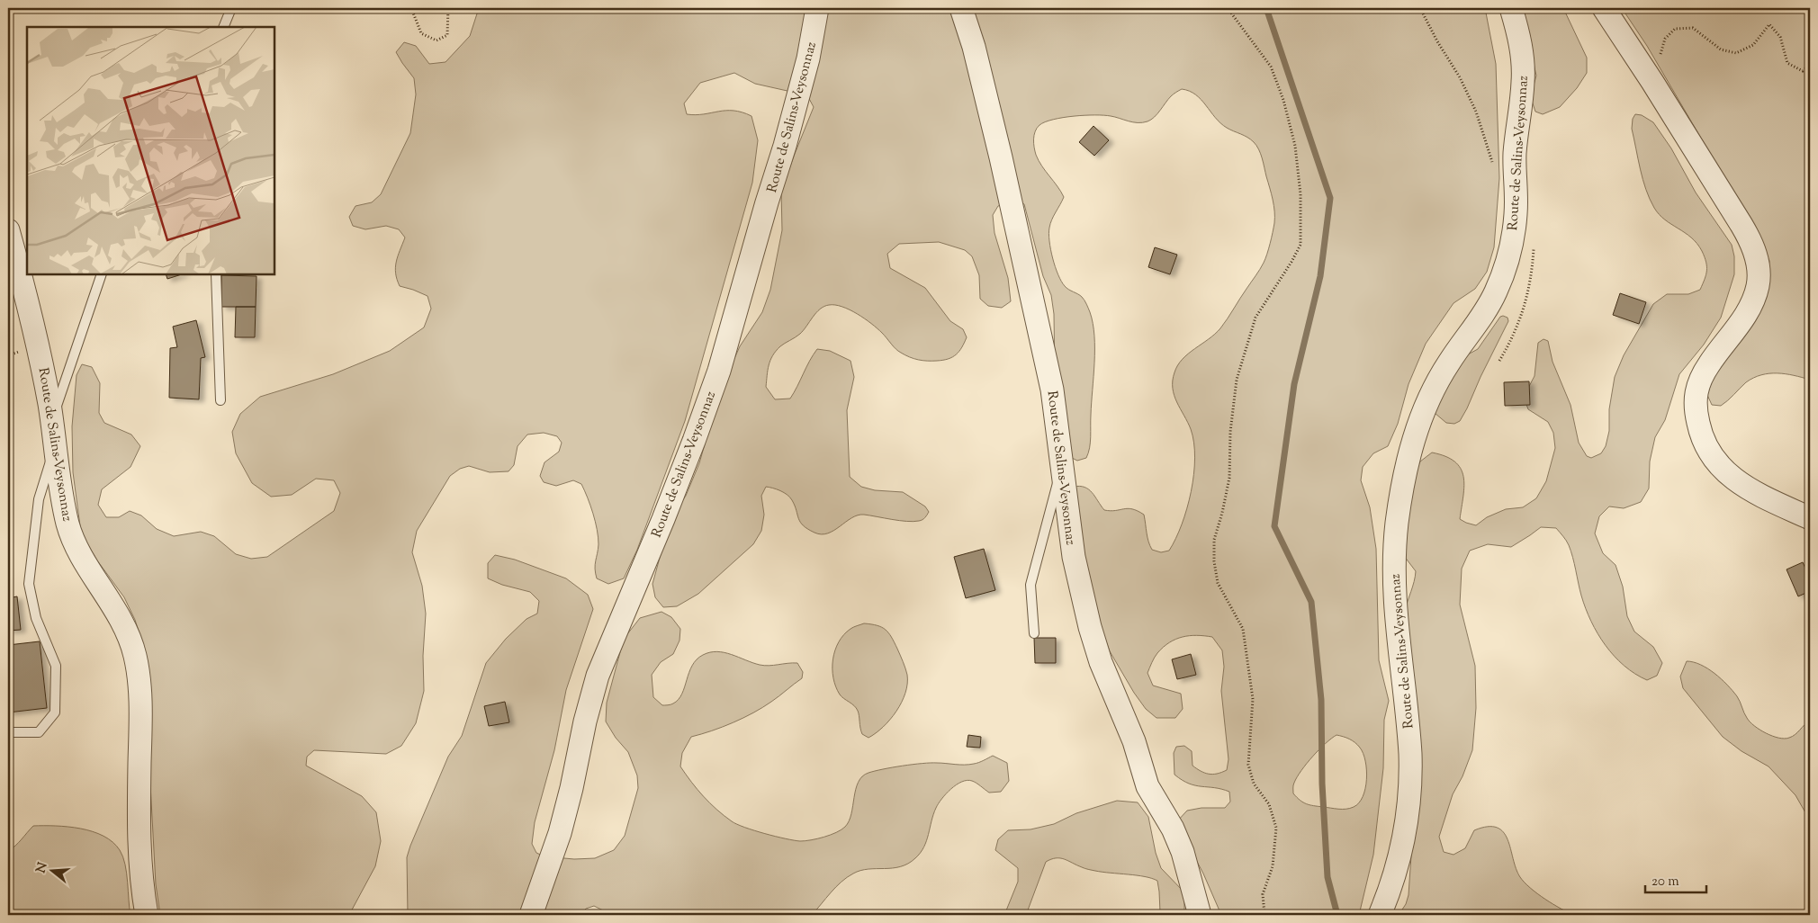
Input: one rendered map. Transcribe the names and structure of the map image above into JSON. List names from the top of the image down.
{
  "streets": {
    "street": ["Route de Salins-Veysonnaz"]
  },
  "scale_bar": "20 m",
  "north": "left"
}
